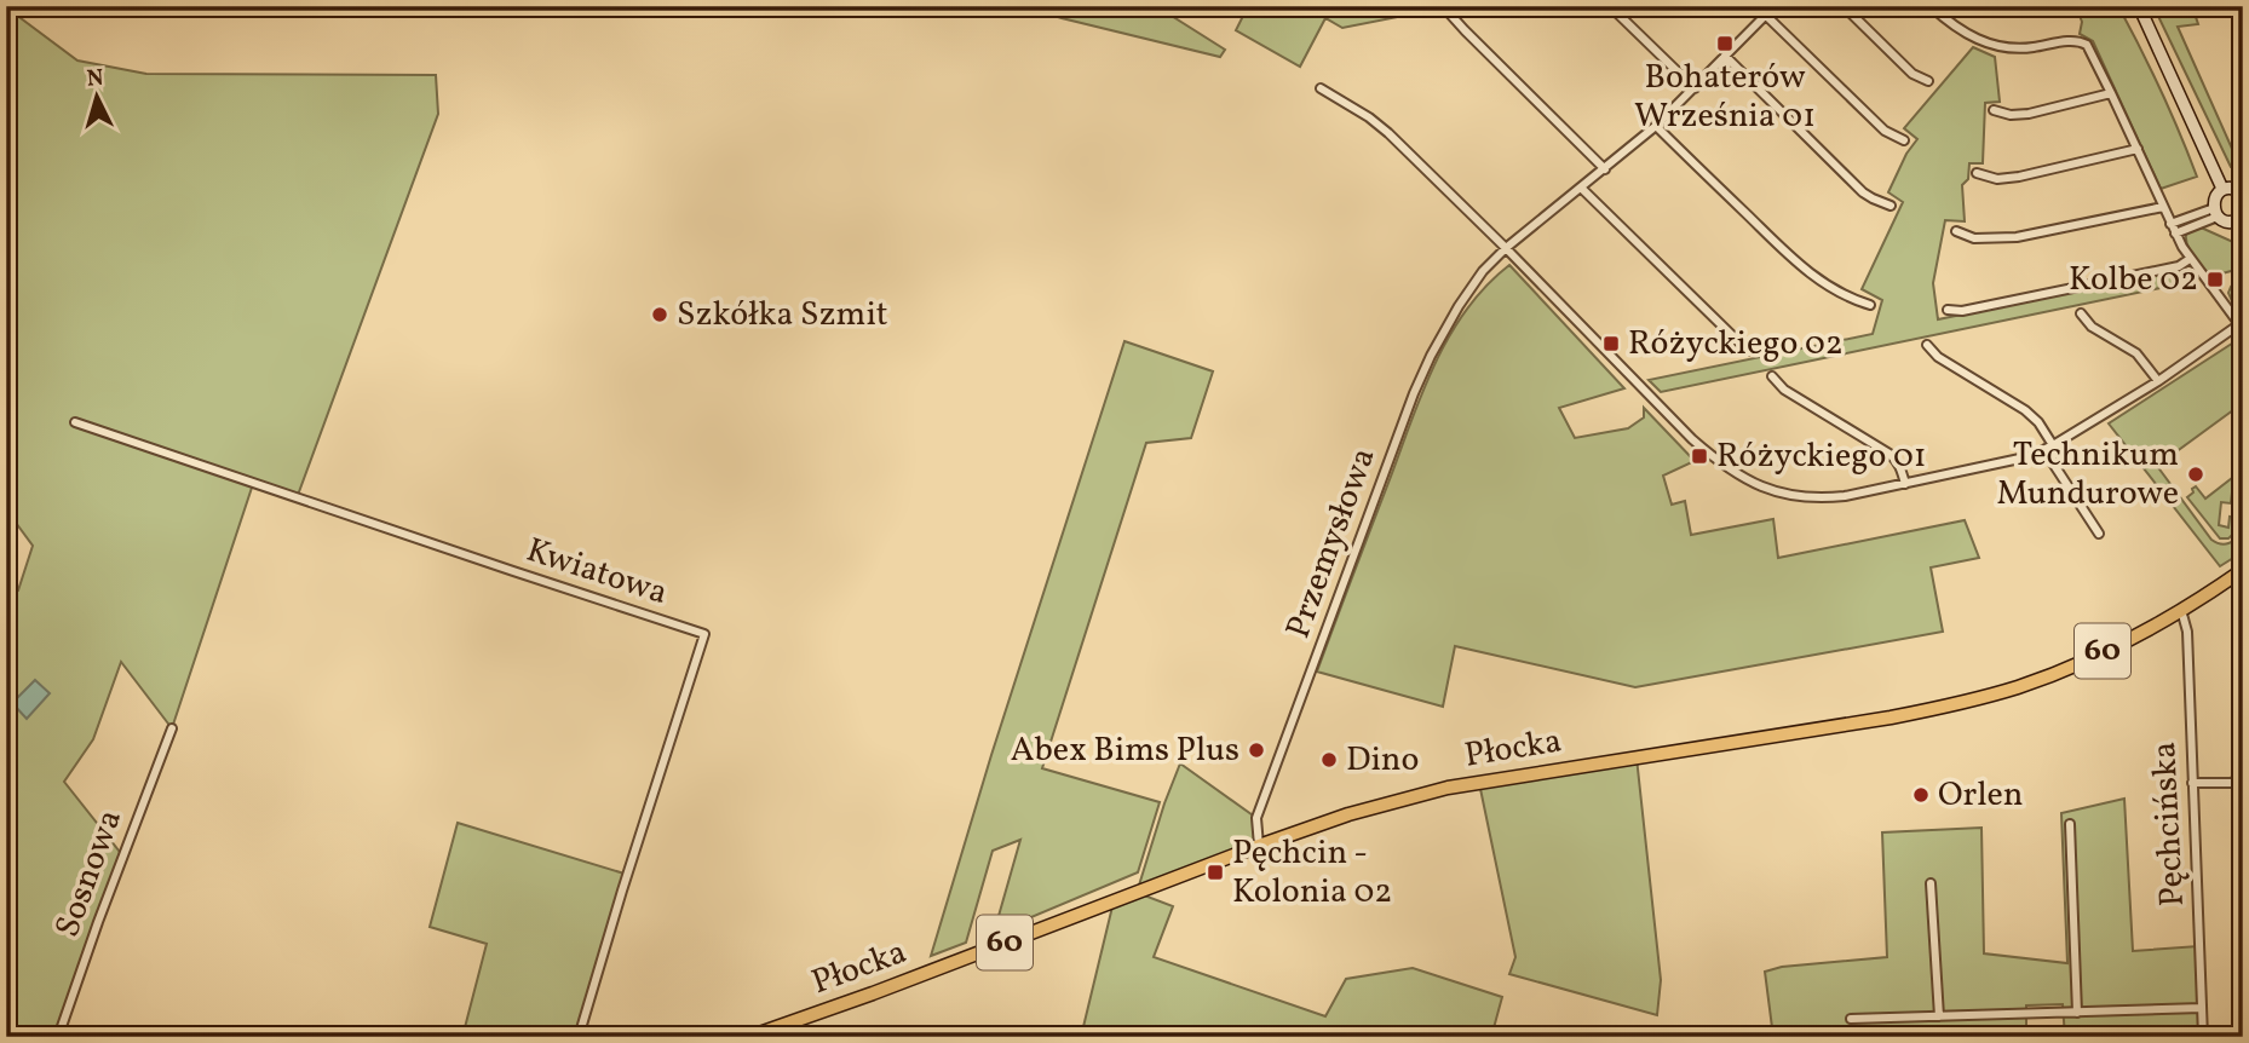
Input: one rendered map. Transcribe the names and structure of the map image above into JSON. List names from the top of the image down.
{
  "streets": {
    "main road": ["60", "Płocka"],
    "street": [
      "Przemysłowa",
      "Kwiatowa",
      "Pęchcińska",
      "Sosnowa"
    ]
  },
  "crossings": [
    ["Przemysłowa", "Płocka"],
    ["Płocka", "Pęchcińska"]
  ],
  "places": {
    "transit": [
      "Bohaterów Września 01",
      "Kolbe 02",
      "Różyckiego 02",
      "Różyckiego 01",
      "Pęchcin - Kolonia 02"
    ],
    "other": [
      "Szkółka Szmit",
      "Technikum Mundurowe",
      "Abex Bims Plus",
      "Dino",
      "Orlen"
    ]
  },
  "north": "top"
}
